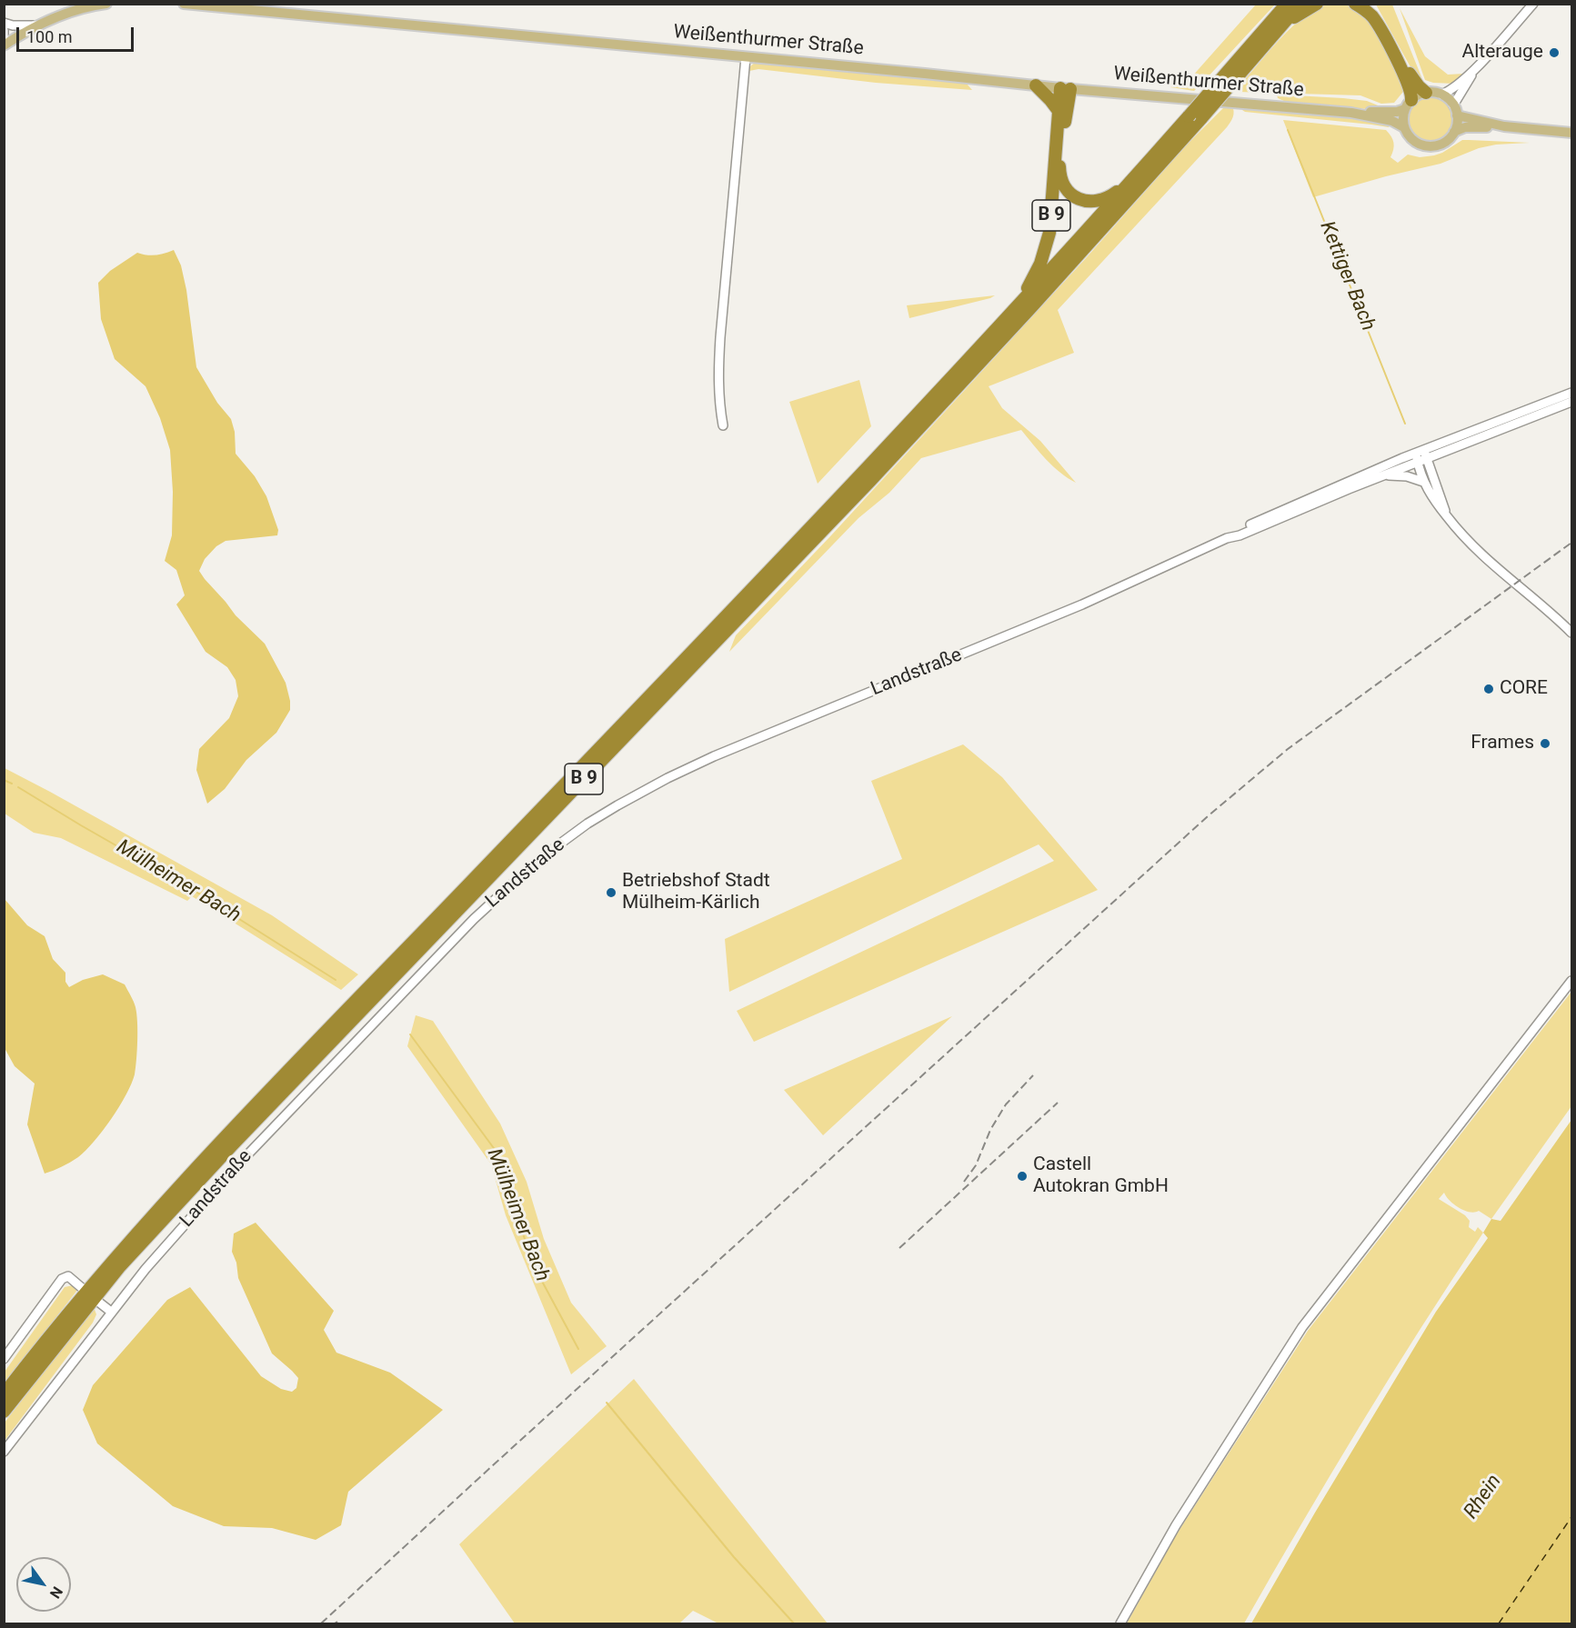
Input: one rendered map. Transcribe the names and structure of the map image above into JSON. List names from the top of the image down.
{
  "streets": {
    "highway": ["B 9"],
    "main road": ["Weißenthurmer Straße"],
    "street": ["Landstraße"]
  },
  "crossings": [
    ["Weißenthurmer Straße", "B 9"]
  ],
  "water": ["Kettiger Bach", "Mülheimer Bach", "Rhein"],
  "places": [
    "Alterauge",
    "CORE",
    "Frames",
    "Betriebshof Stadt Mülheim-Kärlich",
    "Castell Autokran GmbH"
  ],
  "scale_bar": "100 m",
  "north": "bottom right"
}
